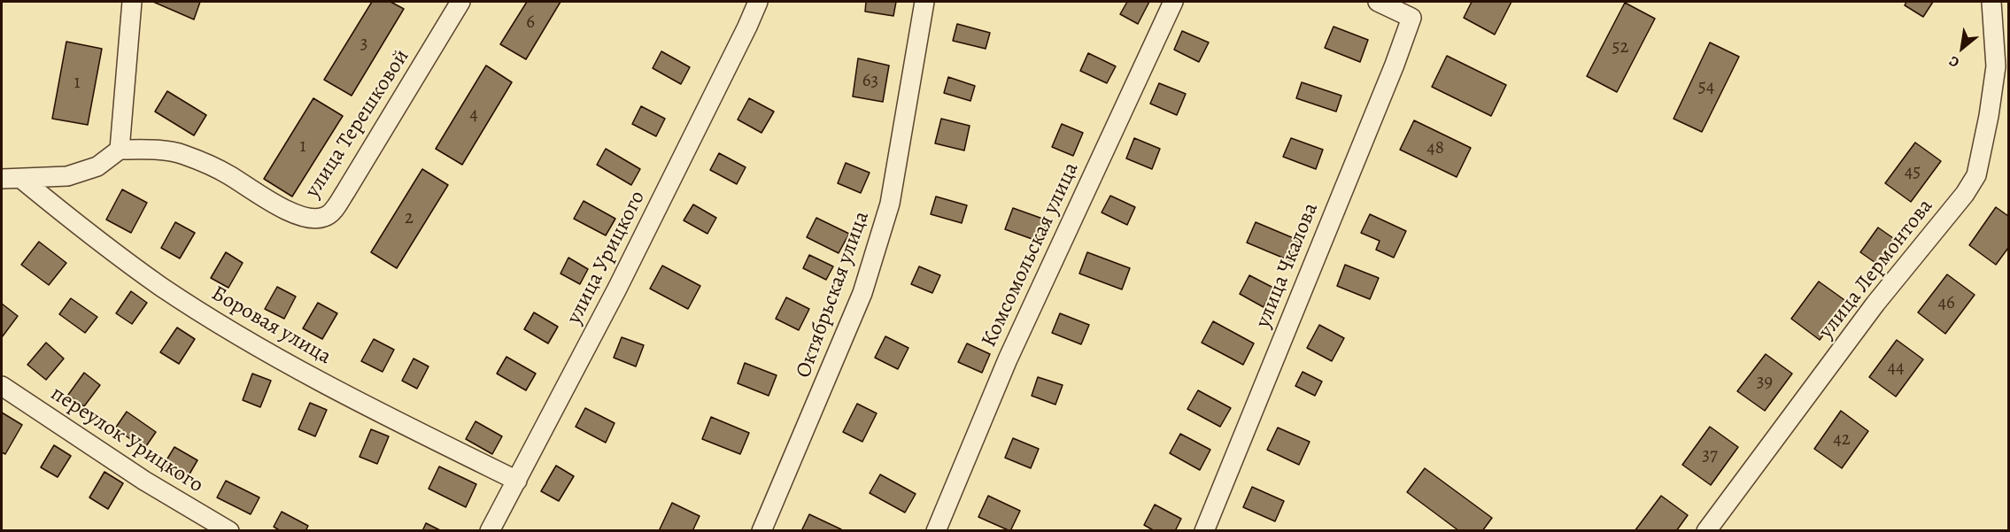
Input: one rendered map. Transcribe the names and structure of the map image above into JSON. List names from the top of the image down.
{
  "streets": {
    "street": [
      "улица Терешковой",
      "Комсомольская улица",
      "улица Урицкого",
      "улица Чкалова",
      "улица Лермонтова",
      "Октябрьская улица",
      "Боровая улица",
      "переулок Урицкого"
    ]
  },
  "crossings": [
    ["улица Урицкого", "Боровая улица"]
  ],
  "house_numbers": [
    "6",
    "3",
    "52",
    "63",
    "1",
    "54",
    "4",
    "1",
    "48",
    "45",
    "2",
    "46",
    "44",
    "39",
    "42",
    "37"
  ],
  "north": "bottom left"
}
